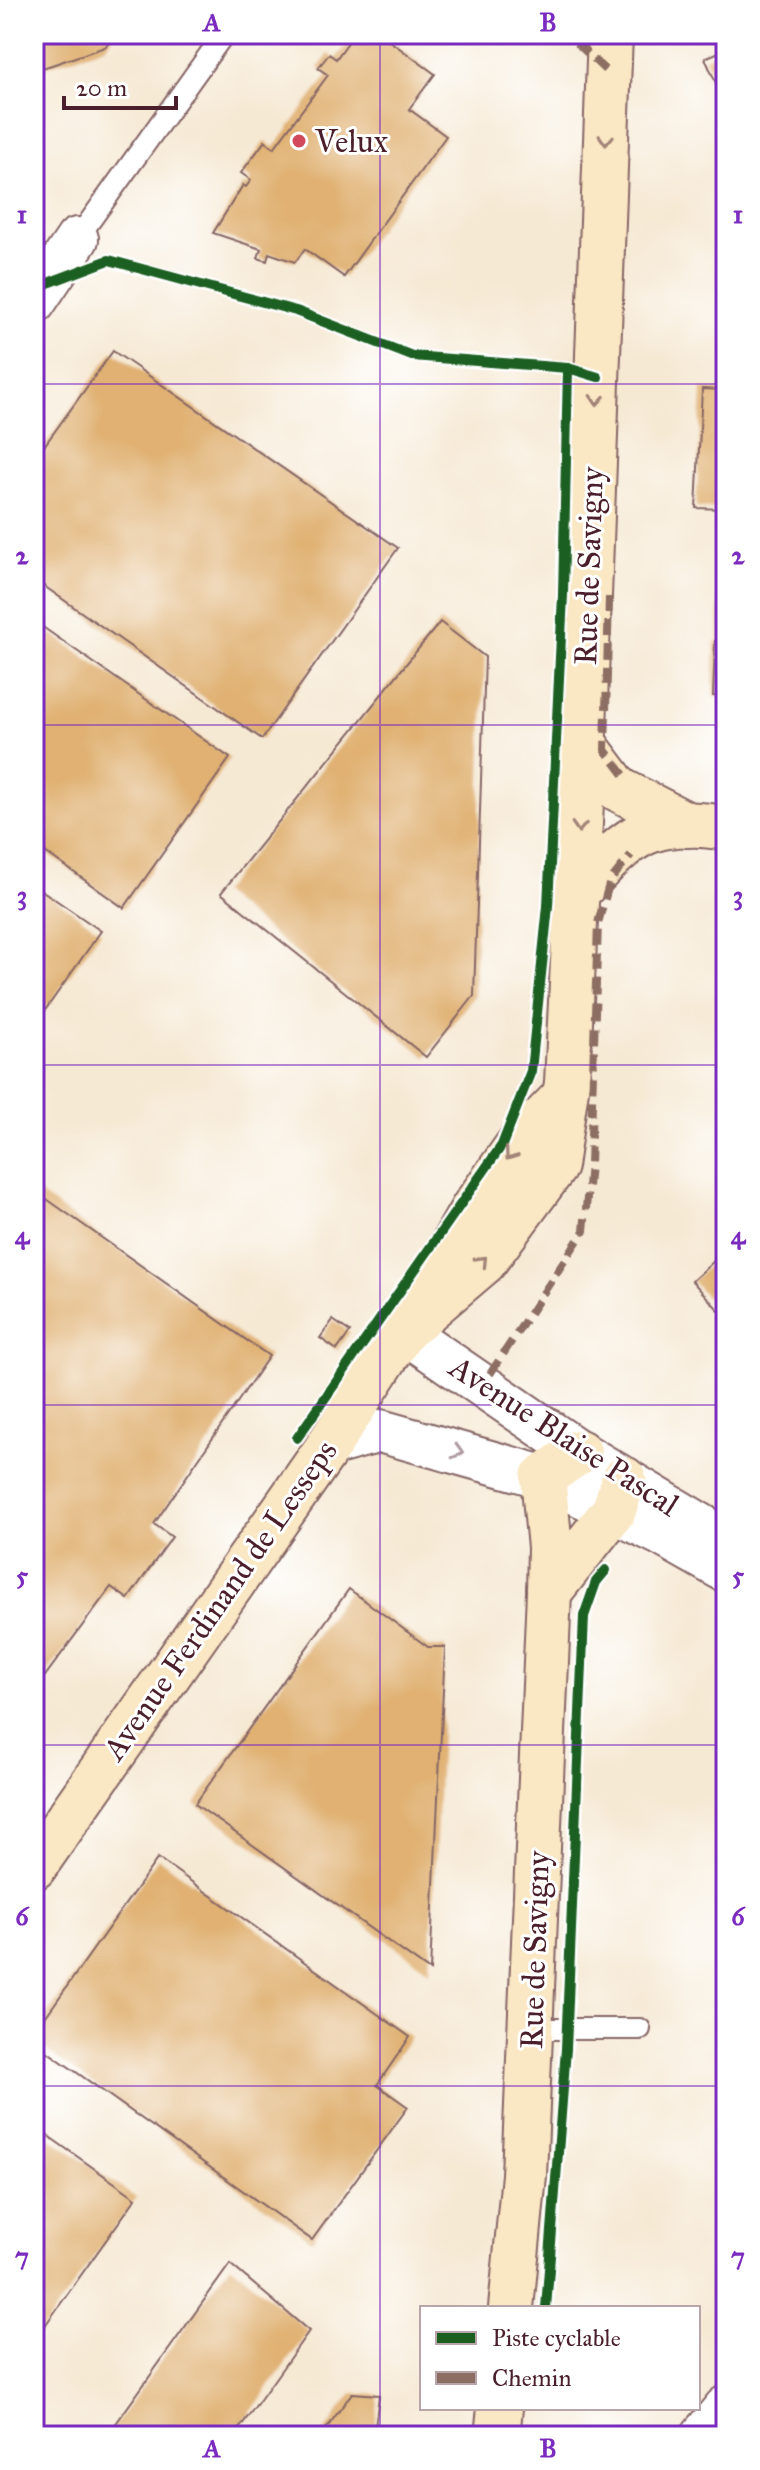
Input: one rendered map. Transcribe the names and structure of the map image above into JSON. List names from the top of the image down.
{
  "streets": {
    "main road": ["Rue de Savigny", "Avenue Ferdinand de Lesseps"],
    "street": ["Avenue Blaise Pascal"]
  },
  "crossings": [
    ["Rue de Savigny", "Avenue Blaise Pascal"],
    ["Rue de Savigny", "Avenue Ferdinand de Lesseps"],
    ["Avenue Blaise Pascal", "Avenue Ferdinand de Lesseps"]
  ],
  "one_way": ["Rue de Savigny"],
  "places": ["Velux"],
  "legend": ["Piste cyclable", "Chemin"],
  "scale_bar": "20 m",
  "grid": {
    "columns": ["A", "B"],
    "rows": [
      "1",
      "2",
      "3",
      "4",
      "5",
      "6",
      "7"
    ]
  }
}
